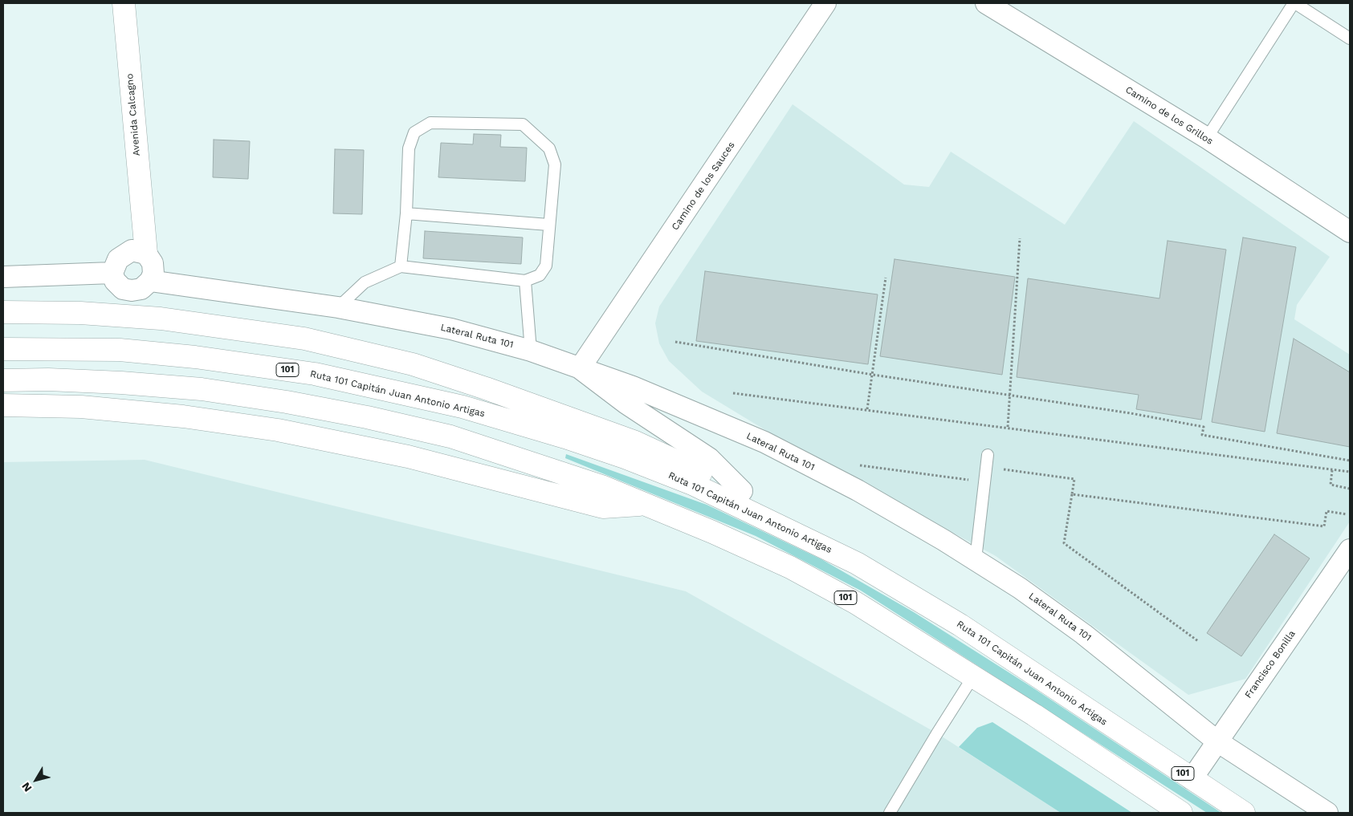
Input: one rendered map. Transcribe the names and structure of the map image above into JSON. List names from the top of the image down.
{
  "streets": {
    "main road": ["Avenida Calcagno", "101", "Ruta 101 Capitán Juan Antonio Artigas"],
    "street": [
      "Camino de los Grillos",
      "Camino de los Sauces",
      "Lateral Ruta 101",
      "Francisco Bonilla"
    ]
  },
  "crossings": [
    ["Avenida Calcagno", "Lateral Ruta 101"],
    ["Camino de los Sauces", "Lateral Ruta 101"],
    ["Lateral Ruta 101", "Francisco Bonilla"],
    ["Ruta 101 Capitán Juan Antonio Artigas", "Francisco Bonilla"]
  ],
  "north": "bottom left"
}
